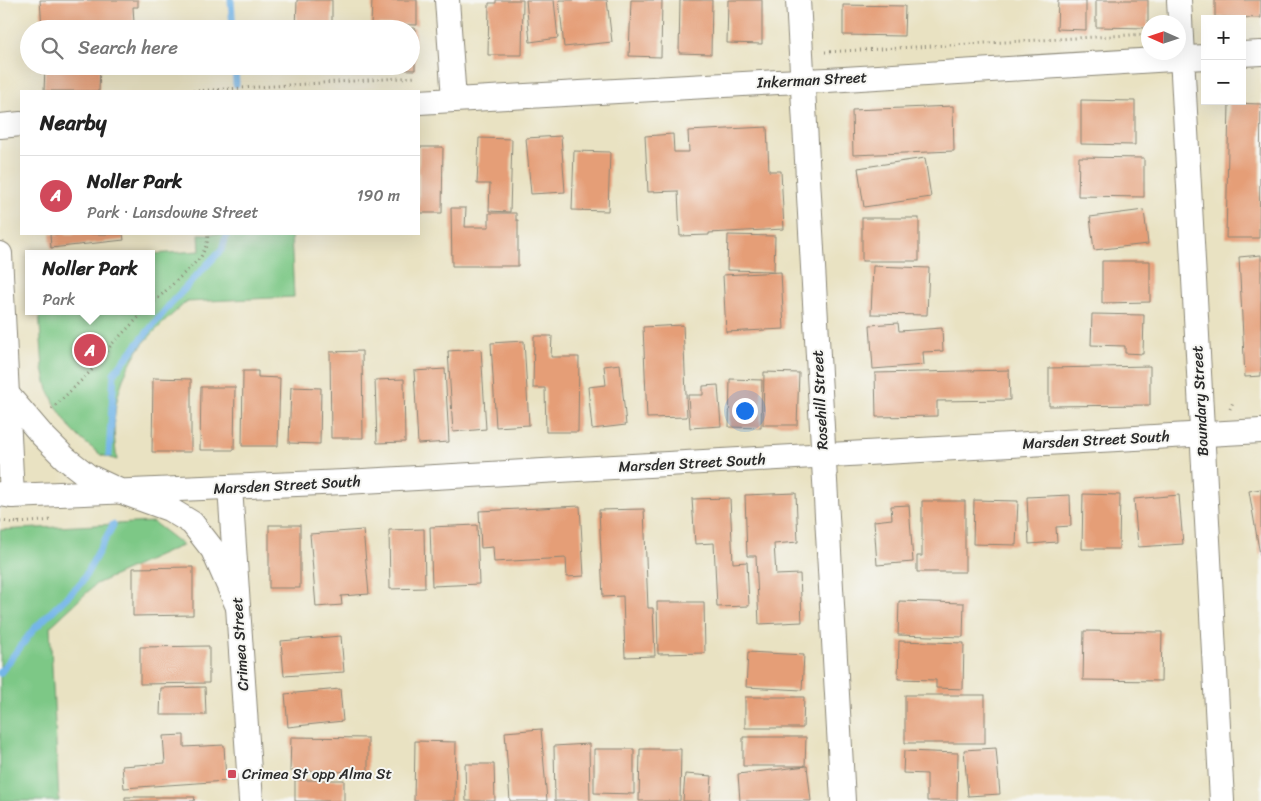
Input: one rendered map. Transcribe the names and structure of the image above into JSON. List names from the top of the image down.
{
  "streets": {
    "street": [
      "Inkerman Street",
      "Rosehill Street",
      "Boundary Street",
      "Marsden Street South",
      "Crimea Street"
    ]
  },
  "crossings": [
    ["Inkerman Street", "Rosehill Street"],
    ["Inkerman Street", "Boundary Street"],
    ["Rosehill Street", "Marsden Street South"],
    ["Boundary Street", "Marsden Street South"],
    ["Marsden Street South", "Crimea Street"]
  ],
  "places": {
    "transit": ["Crimea St opp Alma St"]
  },
  "north": "left",
  "page": {
    "map_buttons": ["+", "−"],
    "search": "Search here",
    "heading": "Nearby",
    "list": [
      {
        "mark": "A",
        "name": "Noller Park",
        "note": "Park · Lansdowne Street",
        "value": "190 m"
      }
    ],
    "popup": ["Noller Park", "Park"],
    "pins": "A"
  }
}
